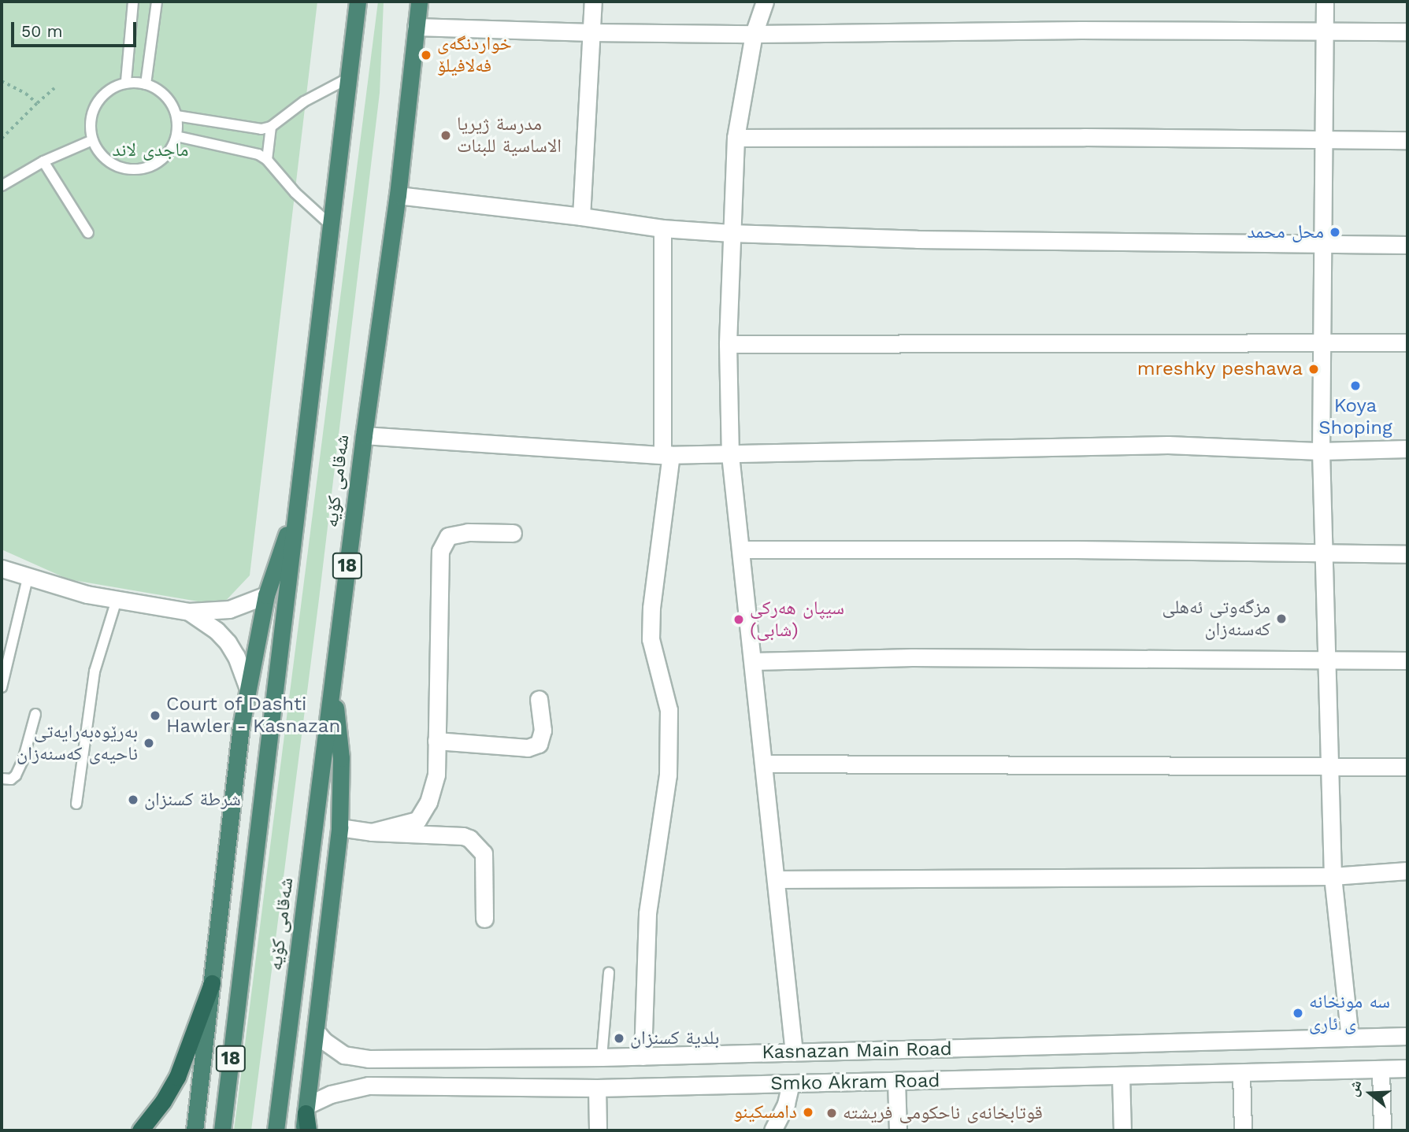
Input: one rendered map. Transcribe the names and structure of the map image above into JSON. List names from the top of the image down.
{
  "streets": {
    "highway": ["شەقامی کۆیە", "18"],
    "street": ["Kasnazan Main Road", "Smko Akram Road"]
  },
  "parks": ["ماجدی لاند"],
  "places": [
    "خواردنگەی فەلافیلۆ",
    "مدرسة ژيريا الاساسية للبنات",
    "محل محمد",
    "mreshky peshawa",
    "Koya Shoping",
    "مزگەوتی ئەهلی کەسنەزان",
    "سیپان هەرکی (شابی)",
    "Court of Dashti Hawler - Kasnazan",
    "بەرێوەبەرایەتی ناحیەی کەسنەزان",
    "شرطة كسنزان",
    "سه مونخانه ی ئاری",
    "بلدية كسنزان",
    "دامسكينو",
    "قوتابخانەی ناحکومی فریشتە"
  ],
  "scale_bar": "50 m",
  "north": "left"
}
